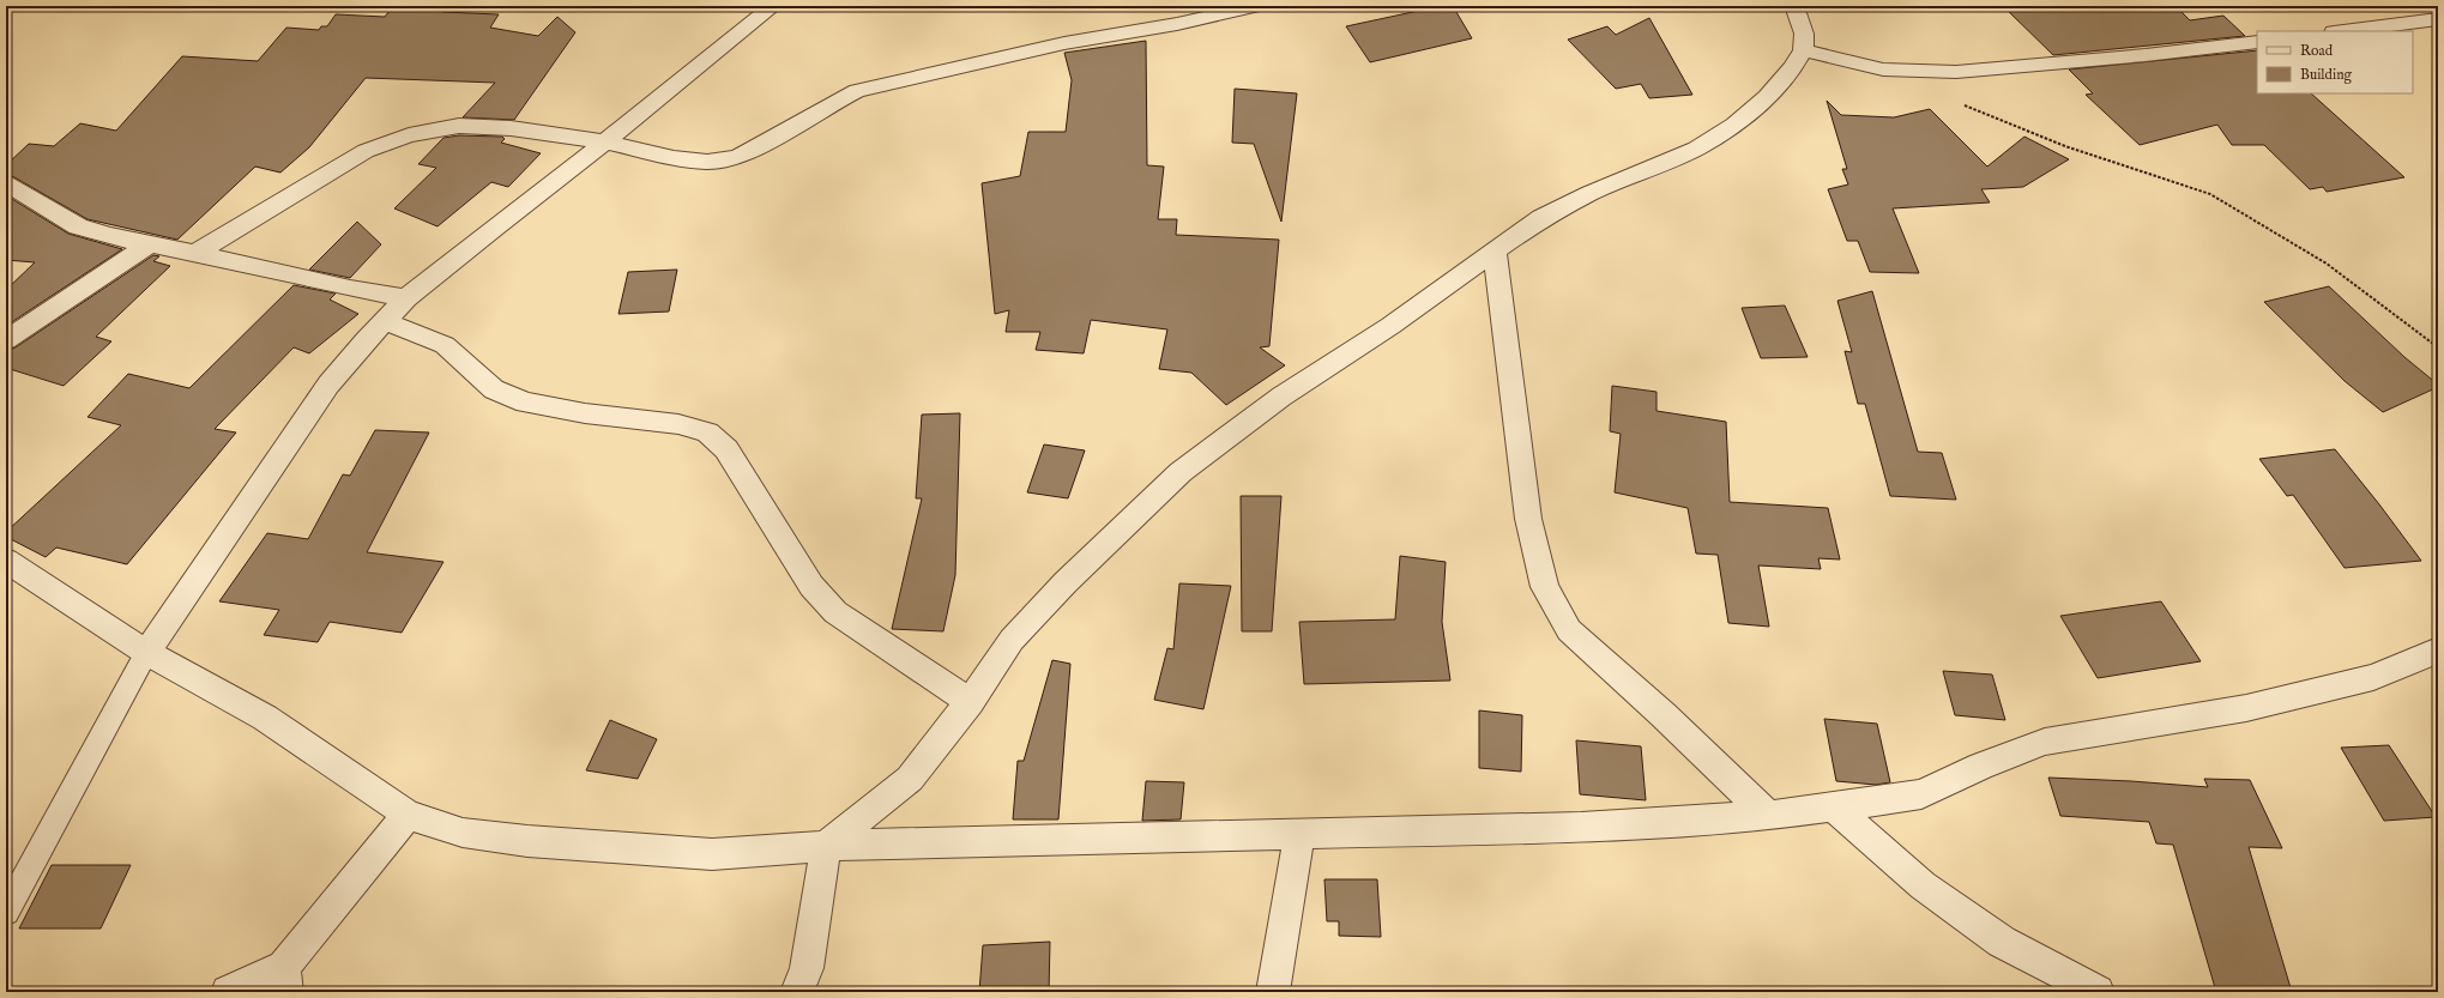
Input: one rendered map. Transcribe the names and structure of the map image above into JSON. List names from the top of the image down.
{
  "legend": ["Road", "Building"]
}
